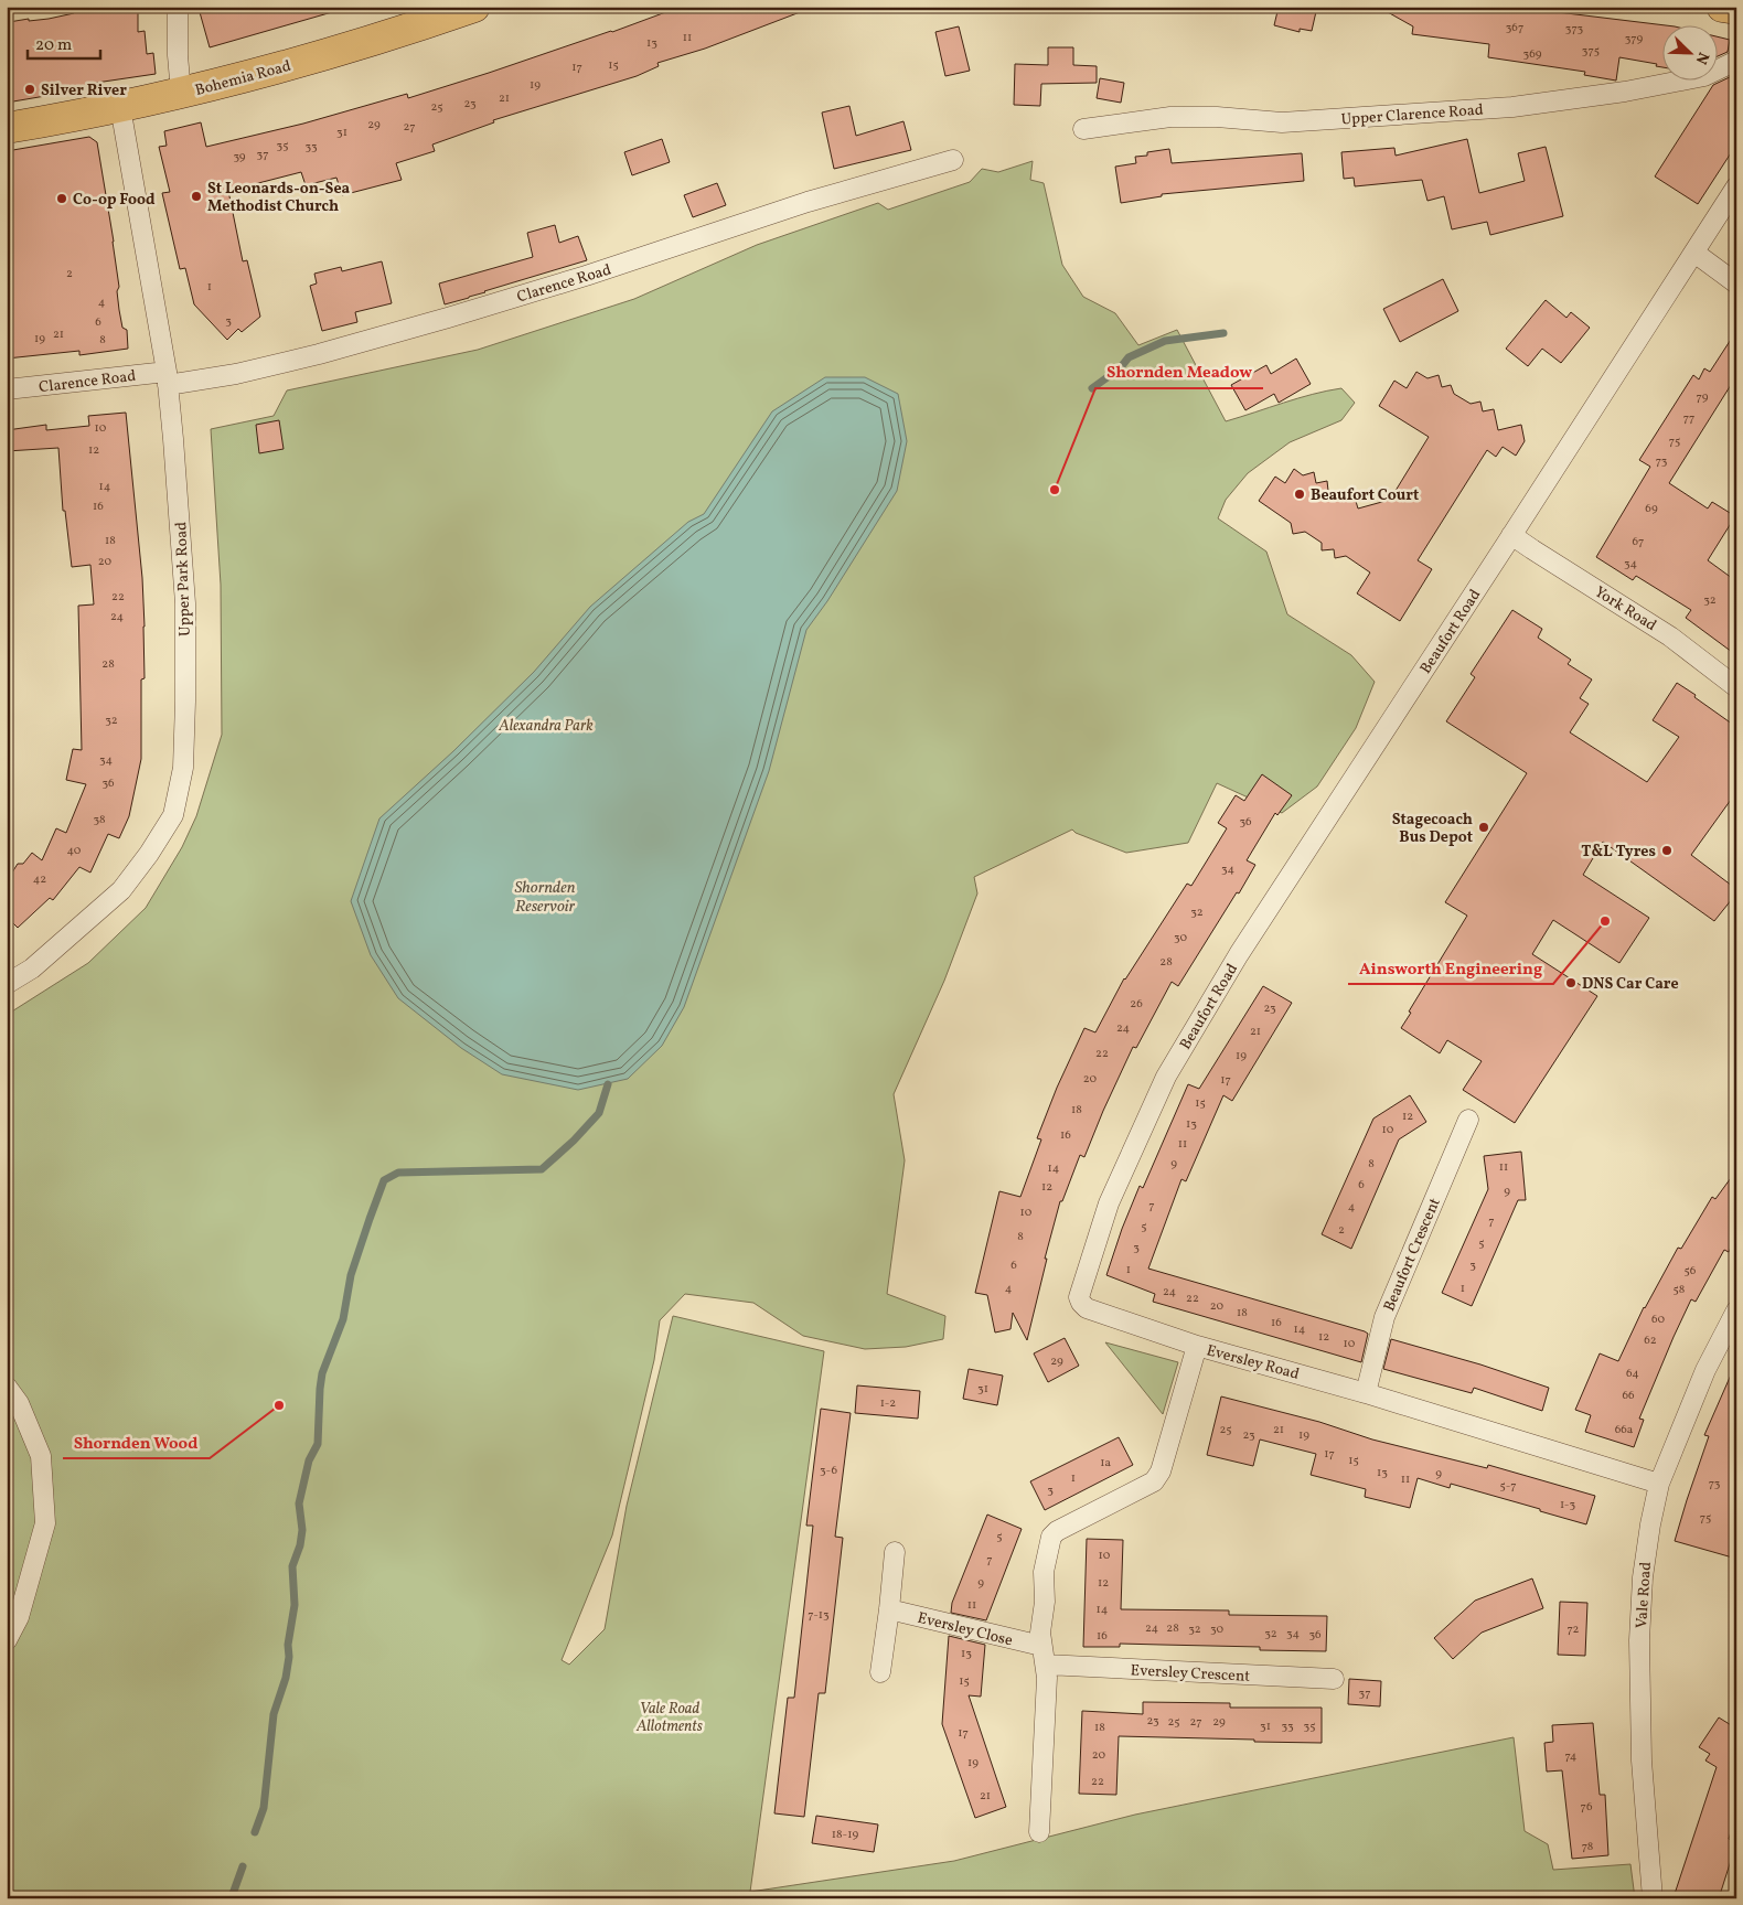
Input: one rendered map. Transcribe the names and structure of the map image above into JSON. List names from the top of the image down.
{
  "streets": {
    "highway": ["Bohemia Road"],
    "street": [
      "Upper Clarence Road",
      "Clarence Road",
      "Upper Park Road",
      "York Road",
      "Beaufort Road",
      "Beaufort Crescent",
      "Eversley Road",
      "Vale Road",
      "Eversley Close",
      "Eversley Crescent"
    ]
  },
  "crossings": [
    ["Bohemia Road", "Upper Park Road"],
    ["Clarence Road", "Upper Park Road"],
    ["York Road", "Beaufort Road"],
    ["Beaufort Road", "Eversley Road"],
    ["Beaufort Crescent", "Eversley Road"],
    ["Eversley Road", "Vale Road"]
  ],
  "water": ["Shornden Reservoir"],
  "parks": ["Alexandra Park", "Vale Road Allotments"],
  "places": [
    "Silver River",
    "St Leonards-on-Sea Methodist Church",
    "Co-op Food",
    "Shornden Meadow",
    "Beaufort Court",
    "Stagecoach Bus Depot",
    "T&L Tyres",
    "Ainsworth Engineering",
    "DNS Car Care",
    "Shornden Wood"
  ],
  "house_numbers": [
    "367",
    "373",
    "11",
    "379",
    "13",
    "375",
    "369",
    "15",
    "17",
    "19",
    "21",
    "23",
    "25",
    "29",
    "27",
    "31",
    "35",
    "33",
    "37",
    "39",
    "2",
    "1",
    "4",
    "3",
    "6",
    "21",
    "19",
    "8",
    "79",
    "77",
    "10",
    "75",
    "12",
    "73",
    "14",
    "16",
    "69",
    "18",
    "67",
    "20",
    "34",
    "22",
    "32",
    "24",
    "28",
    "32",
    "34",
    "36",
    "38",
    "36",
    "40",
    "34",
    "42",
    "32",
    "30",
    "28",
    "26",
    "23",
    "24",
    "21",
    "22",
    "19",
    "20",
    "17",
    "15",
    "18",
    "12",
    "13",
    "10",
    "16",
    "11",
    "9",
    "8",
    "11",
    "14",
    "6",
    "12",
    "9",
    "7",
    "4",
    "10",
    "7",
    "5",
    "2",
    "8",
    "5",
    "3",
    "6",
    "3",
    "1",
    "56",
    "4",
    "1",
    "58",
    "24",
    "22",
    "20",
    "18",
    "60",
    "16",
    "14",
    "12",
    "62",
    "10",
    "29",
    "64",
    "31",
    "66",
    "1-2",
    "25",
    "21",
    "66a",
    "23",
    "19",
    "17",
    "15",
    "1a",
    "3-6",
    "13",
    "9",
    "1",
    "11",
    "73",
    "5-7",
    "3",
    "1-3",
    "75",
    "5",
    "10",
    "7",
    "9",
    "12",
    "11",
    "14",
    "7-13",
    "24",
    "28",
    "32",
    "30",
    "72",
    "32",
    "34",
    "36",
    "16",
    "13",
    "15",
    "37",
    "23",
    "25",
    "27",
    "29",
    "31",
    "33",
    "35",
    "18",
    "17",
    "20",
    "74",
    "19",
    "22",
    "21",
    "76",
    "18-19",
    "78"
  ],
  "scale_bar": "20 m",
  "north": "bottom right"
}
